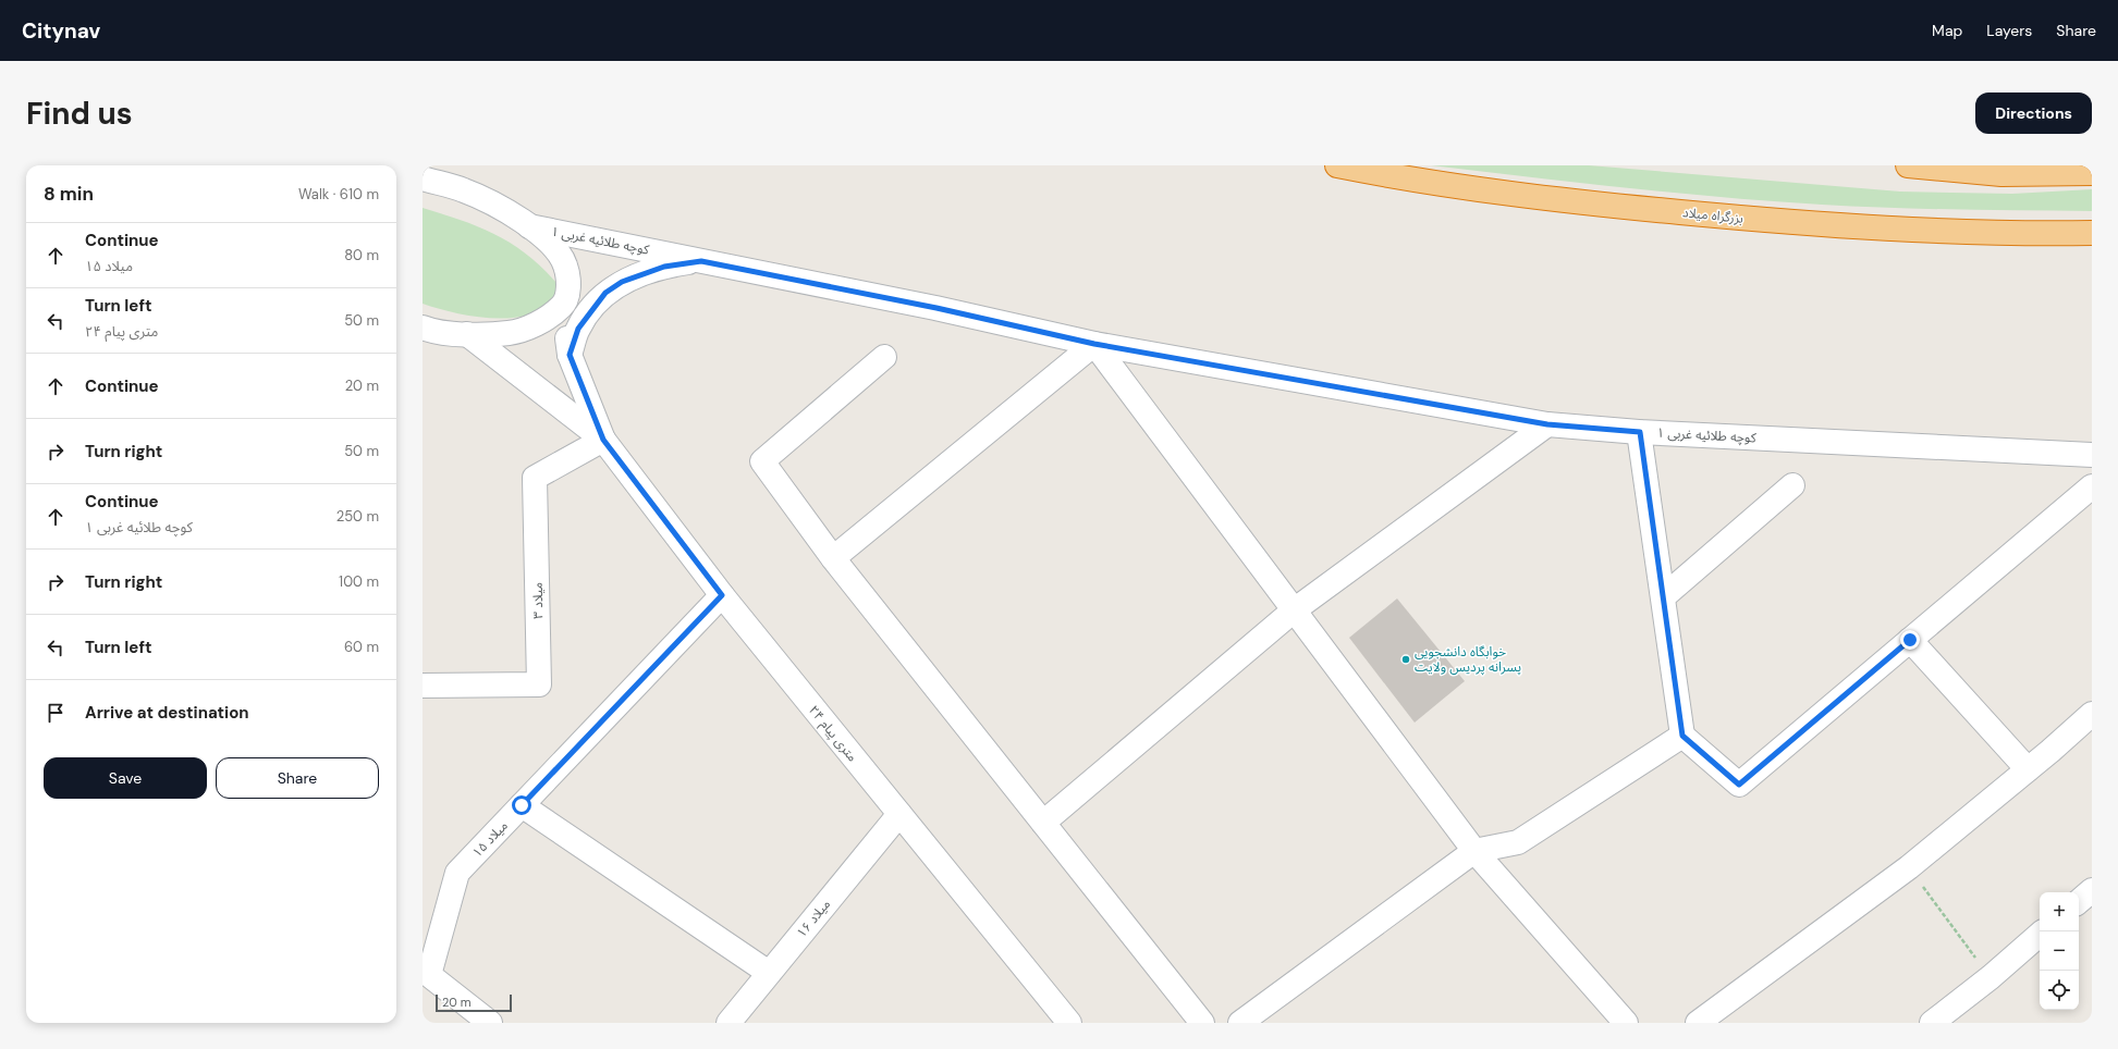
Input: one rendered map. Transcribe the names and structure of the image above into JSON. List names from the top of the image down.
{
  "streets": {
    "highway": ["بزرگراه میلاد"],
    "street": [
      "کوچه طلائیه غربی ۱",
      "میلاد ۳",
      "۲۴ متری پیام",
      "میلاد ۱۵",
      "میلاد ۱۶"
    ]
  },
  "crossings": [
    ["میلاد ۳", "۲۴ متری پیام"],
    ["۲۴ متری پیام", "میلاد ۱۵"],
    ["۲۴ متری پیام", "میلاد ۱۶"]
  ],
  "places": ["خوابگاه دانشجویی پسرانه پردیس ولایت"],
  "scale_bar": "20 m",
  "page": {
    "header": "Citynav",
    "nav": ["Map", "Layers", "Share"],
    "buttons": [
      "Directions",
      ["Save", "Share"]
    ],
    "title": "Find us",
    "heading": ["8 min", "Walk · 610 m"],
    "list": [
      ["Continue", "میلاد ۱۵", "80 m"],
      ["Turn left", "۲۴ متری پیام", "50 m"],
      ["Continue", "20 m"],
      ["Turn right", "50 m"],
      ["Continue", "کوچه طلائیه غربی ۱", "250 m"],
      ["Turn right", "100 m"],
      ["Turn left", "60 m"],
      "Arrive at destination"
    ],
    "map_buttons": ["+", "−"],
    "scale": "20 m"
  }
}
